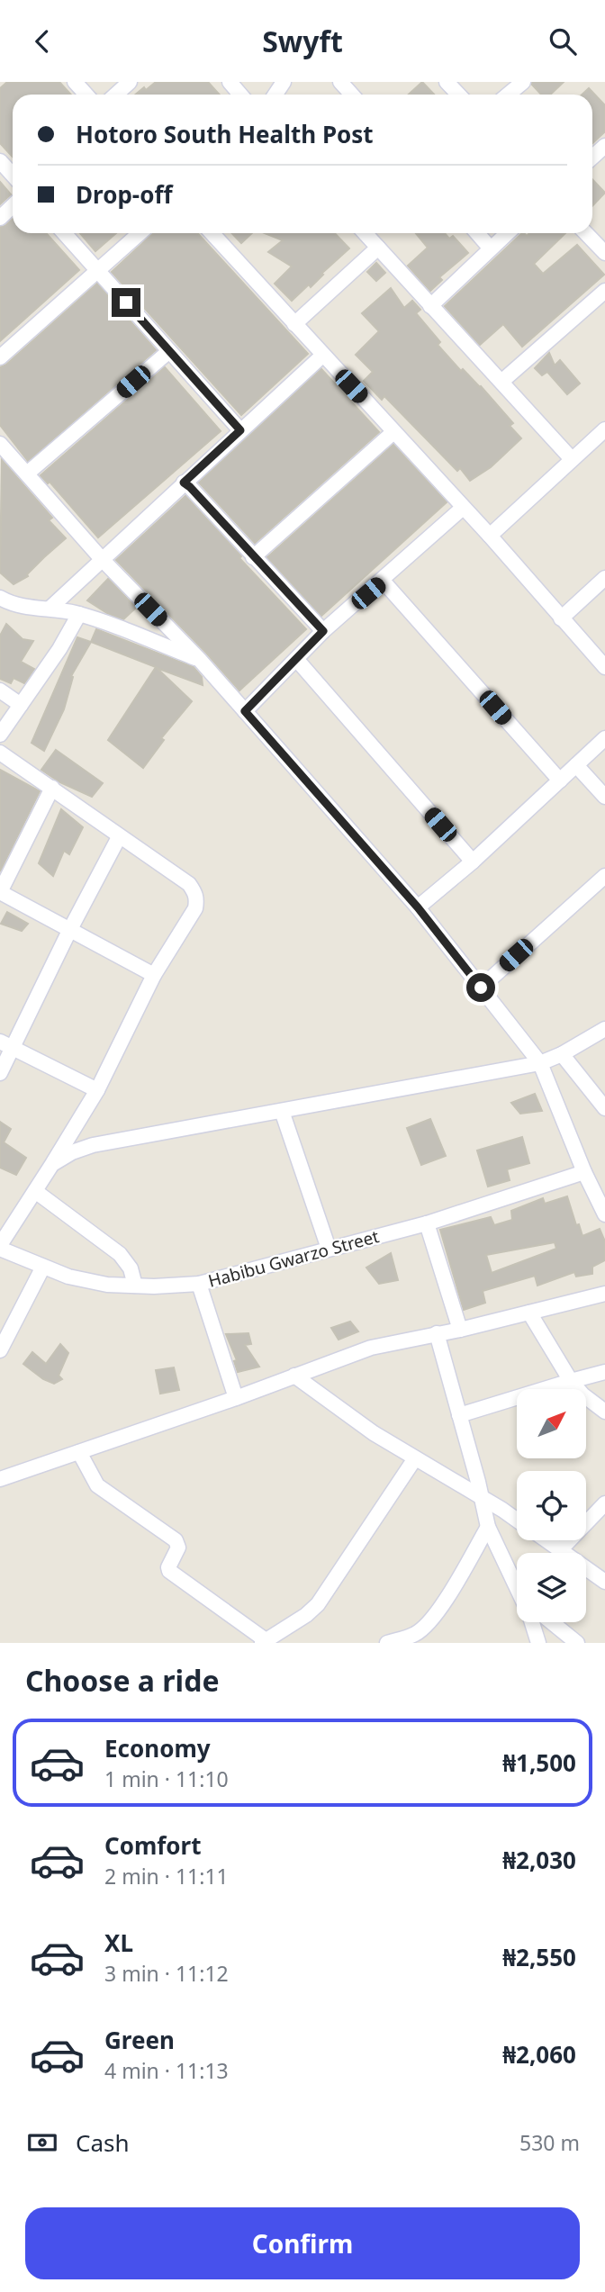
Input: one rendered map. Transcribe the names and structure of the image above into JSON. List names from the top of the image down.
{
  "streets": {
    "street": ["Habibu Gwarzo Street"]
  },
  "north": "top right",
  "page": {
    "header": "Swyft",
    "banner": ["Hotoro South Health Post", "Drop-off"],
    "heading": "Choose a ride",
    "list": [
      {
        "name": "Economy",
        "note": "1 min · 11:10",
        "value": "₦1,500"
      },
      {
        "name": "Comfort",
        "note": "2 min · 11:11",
        "value": "₦2,030"
      },
      {
        "name": "XL",
        "note": "3 min · 11:12",
        "value": "₦2,550"
      },
      {
        "name": "Green",
        "note": "4 min · 11:13",
        "value": "₦2,060"
      }
    ],
    "pay": ["Cash", "530 m"],
    "buttons": "Confirm"
  }
}
